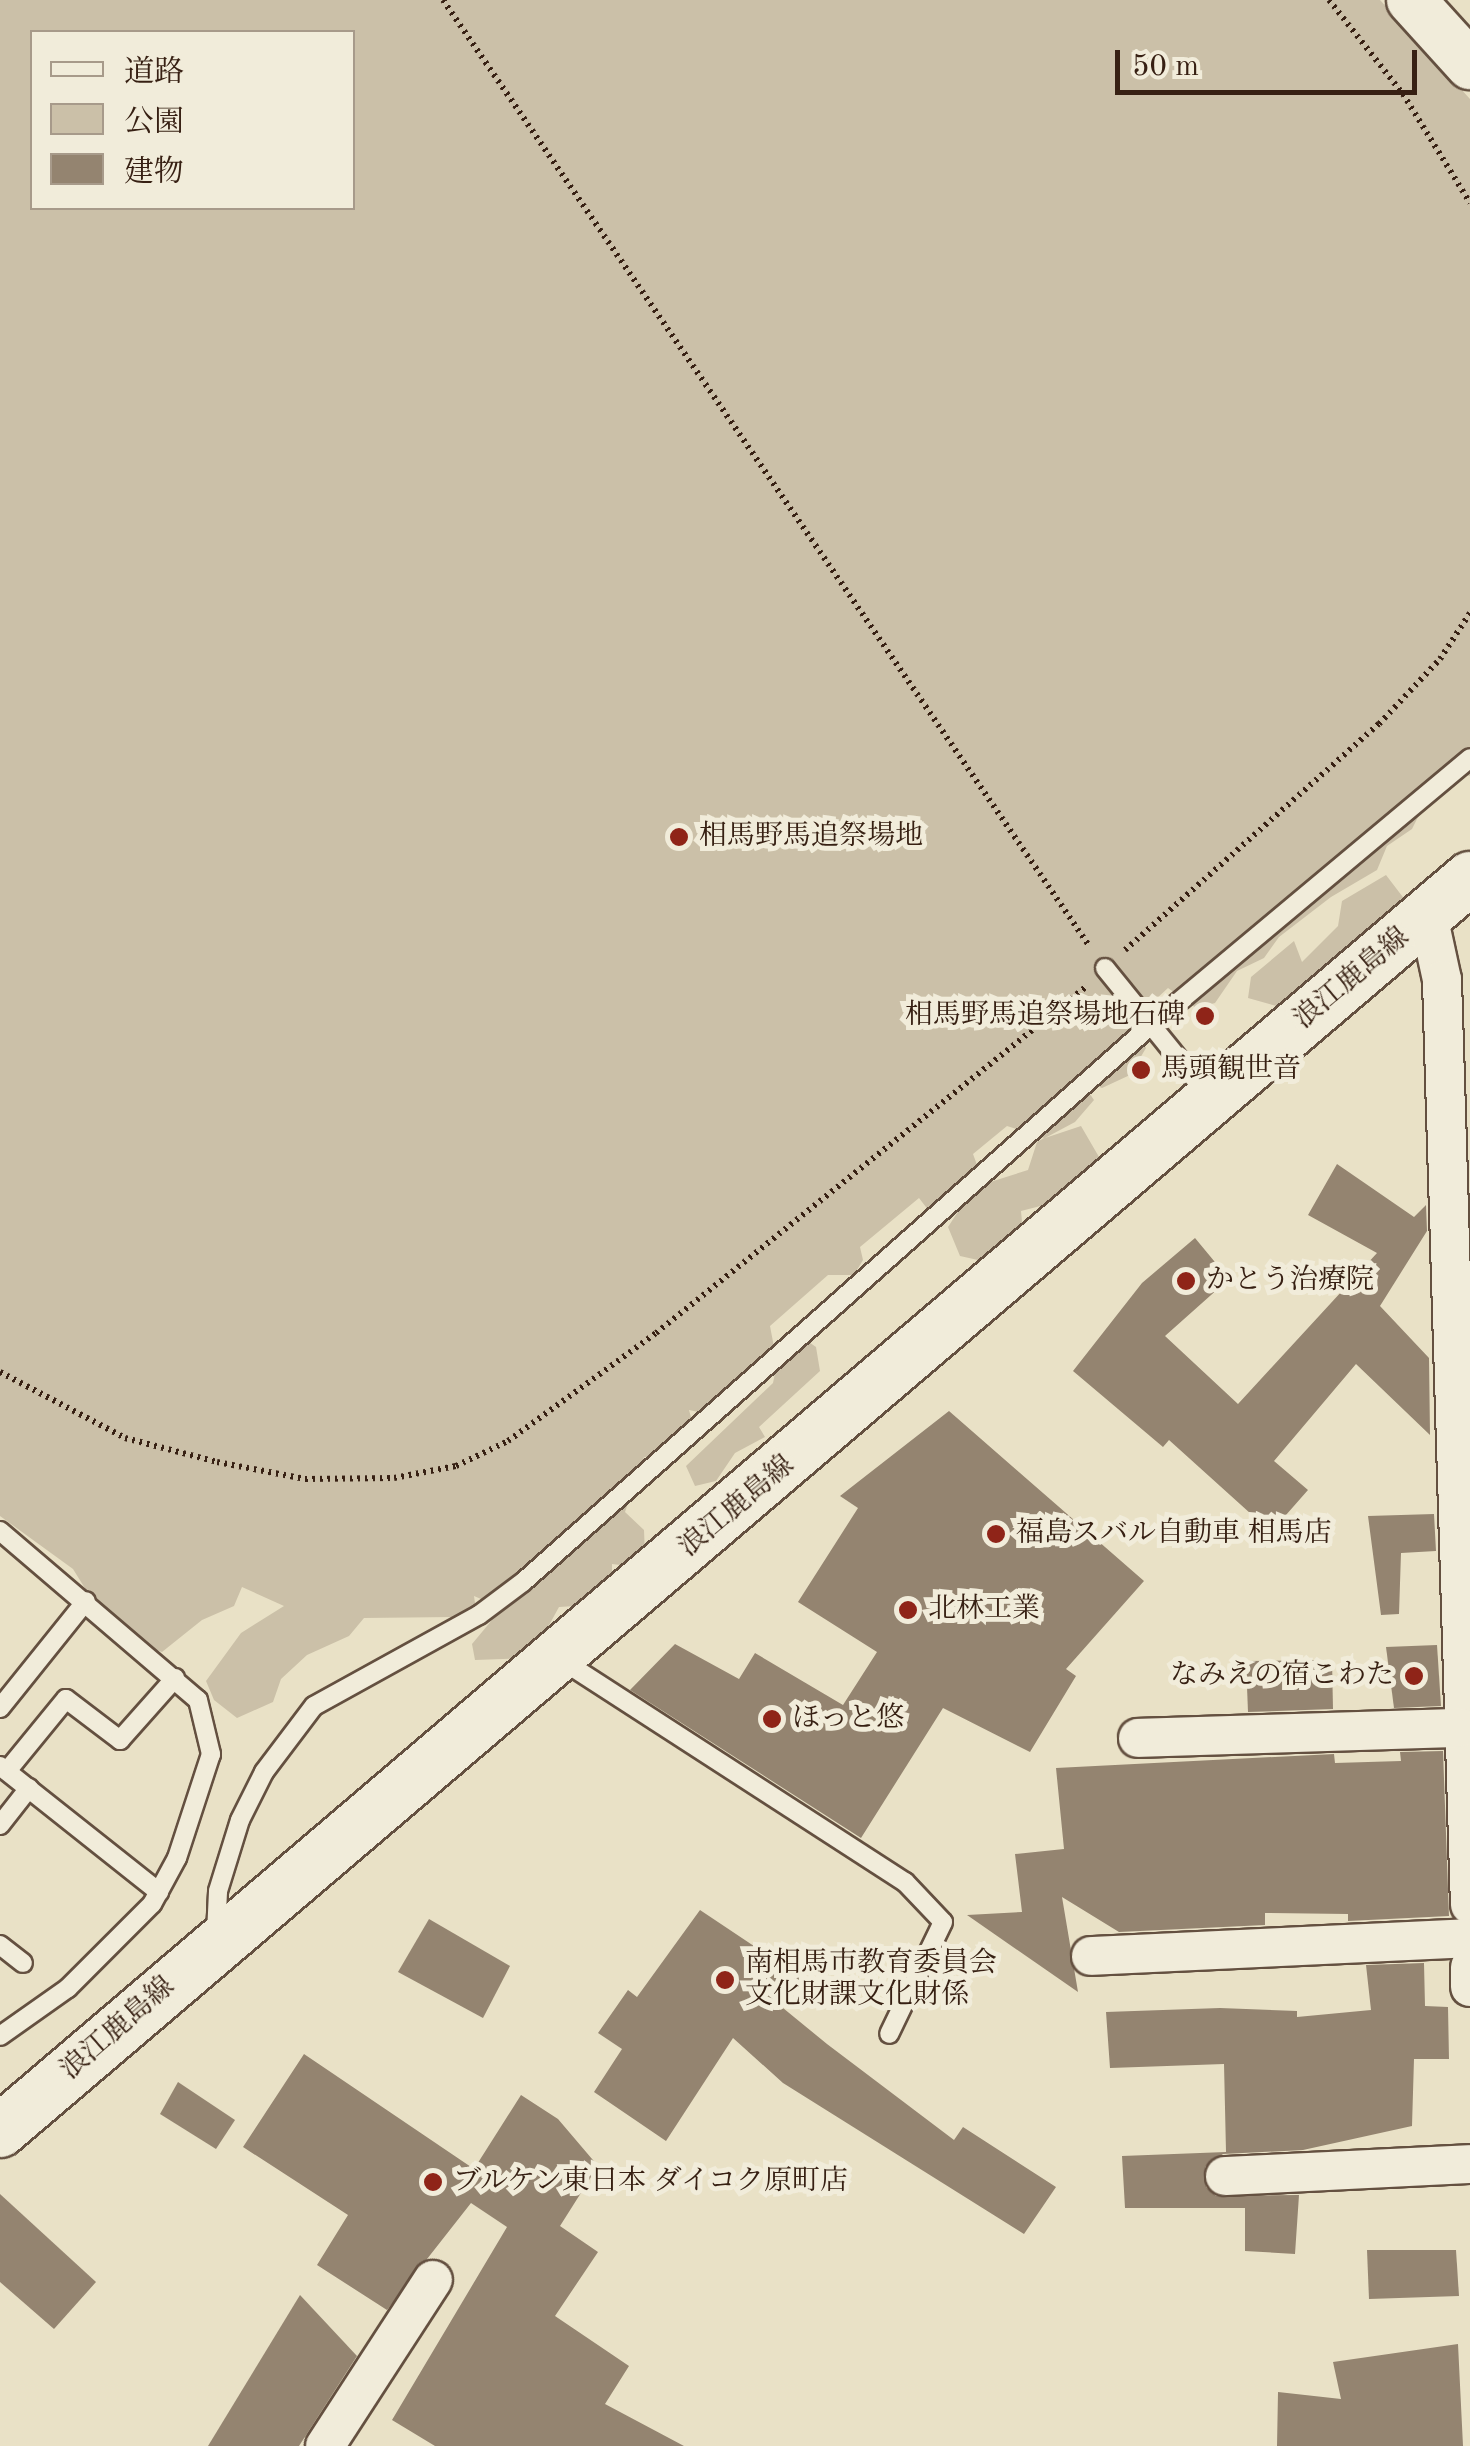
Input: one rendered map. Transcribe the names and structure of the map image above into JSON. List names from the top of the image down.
{
  "streets": {
    "main road": ["浪江鹿島線"]
  },
  "places": [
    "相馬野馬追祭場地",
    "相馬野馬追祭場地石碑",
    "馬頭観世音",
    "かとう治療院",
    "福島スバル自動車 相馬店",
    "北林工業",
    "なみえの宿こわた",
    "ほっと悠",
    "南相馬市教育委員会 文化財課文化財係",
    "ブルケン東日本 ダイコク原町店"
  ],
  "legend": ["道路", "公園", "建物"],
  "scale_bar": "50 m"
}
